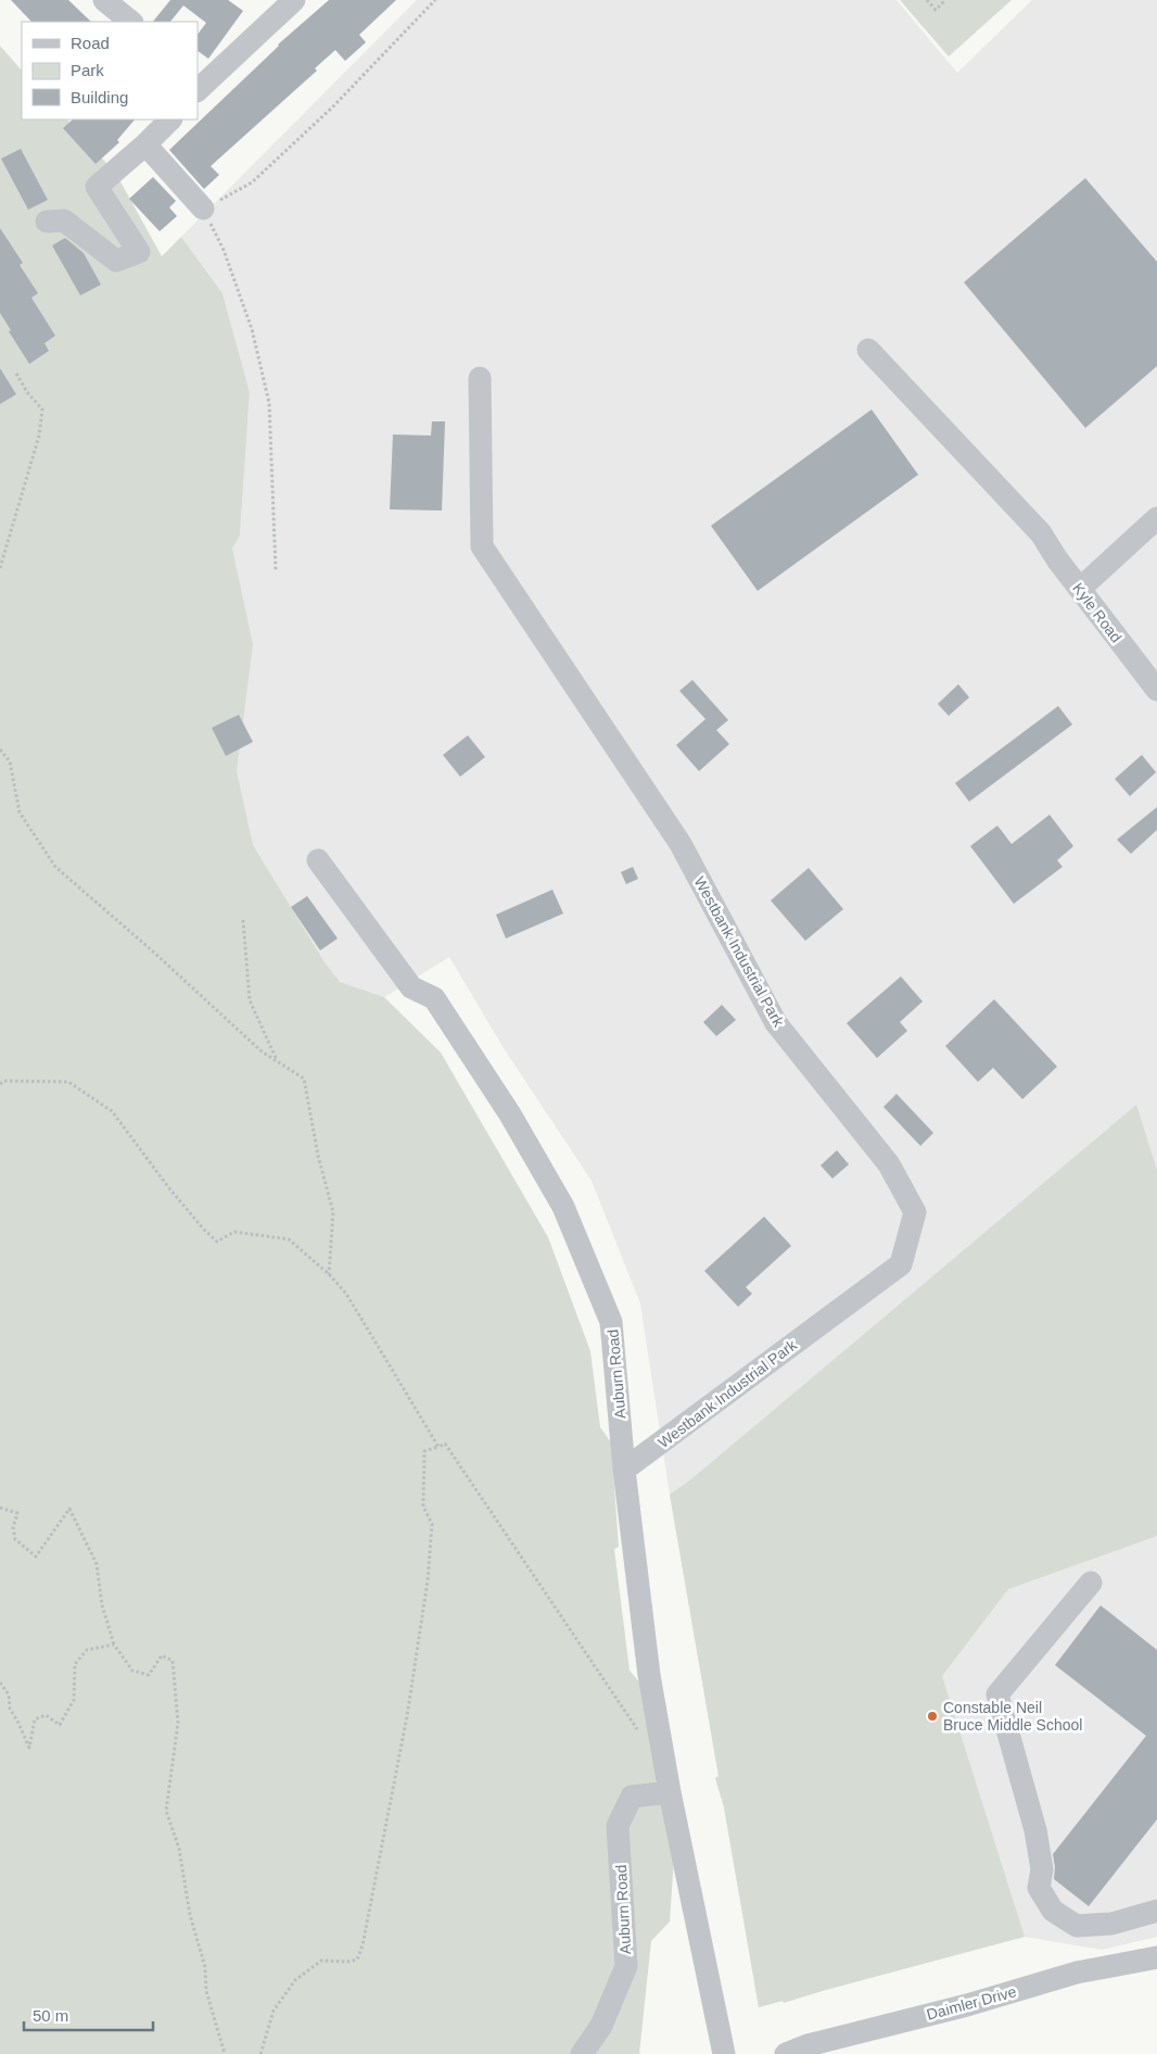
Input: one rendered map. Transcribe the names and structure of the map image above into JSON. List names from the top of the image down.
{
  "streets": {
    "street": [
      "Kyle Road",
      "Westbank Industrial Park",
      "Auburn Road",
      "Daimler Drive"
    ]
  },
  "crossings": [
    ["Westbank Industrial Park", "Auburn Road"]
  ],
  "places": ["Constable Neil Bruce Middle School"],
  "legend": ["Road", "Park", "Building"],
  "scale_bar": "50 m"
}
